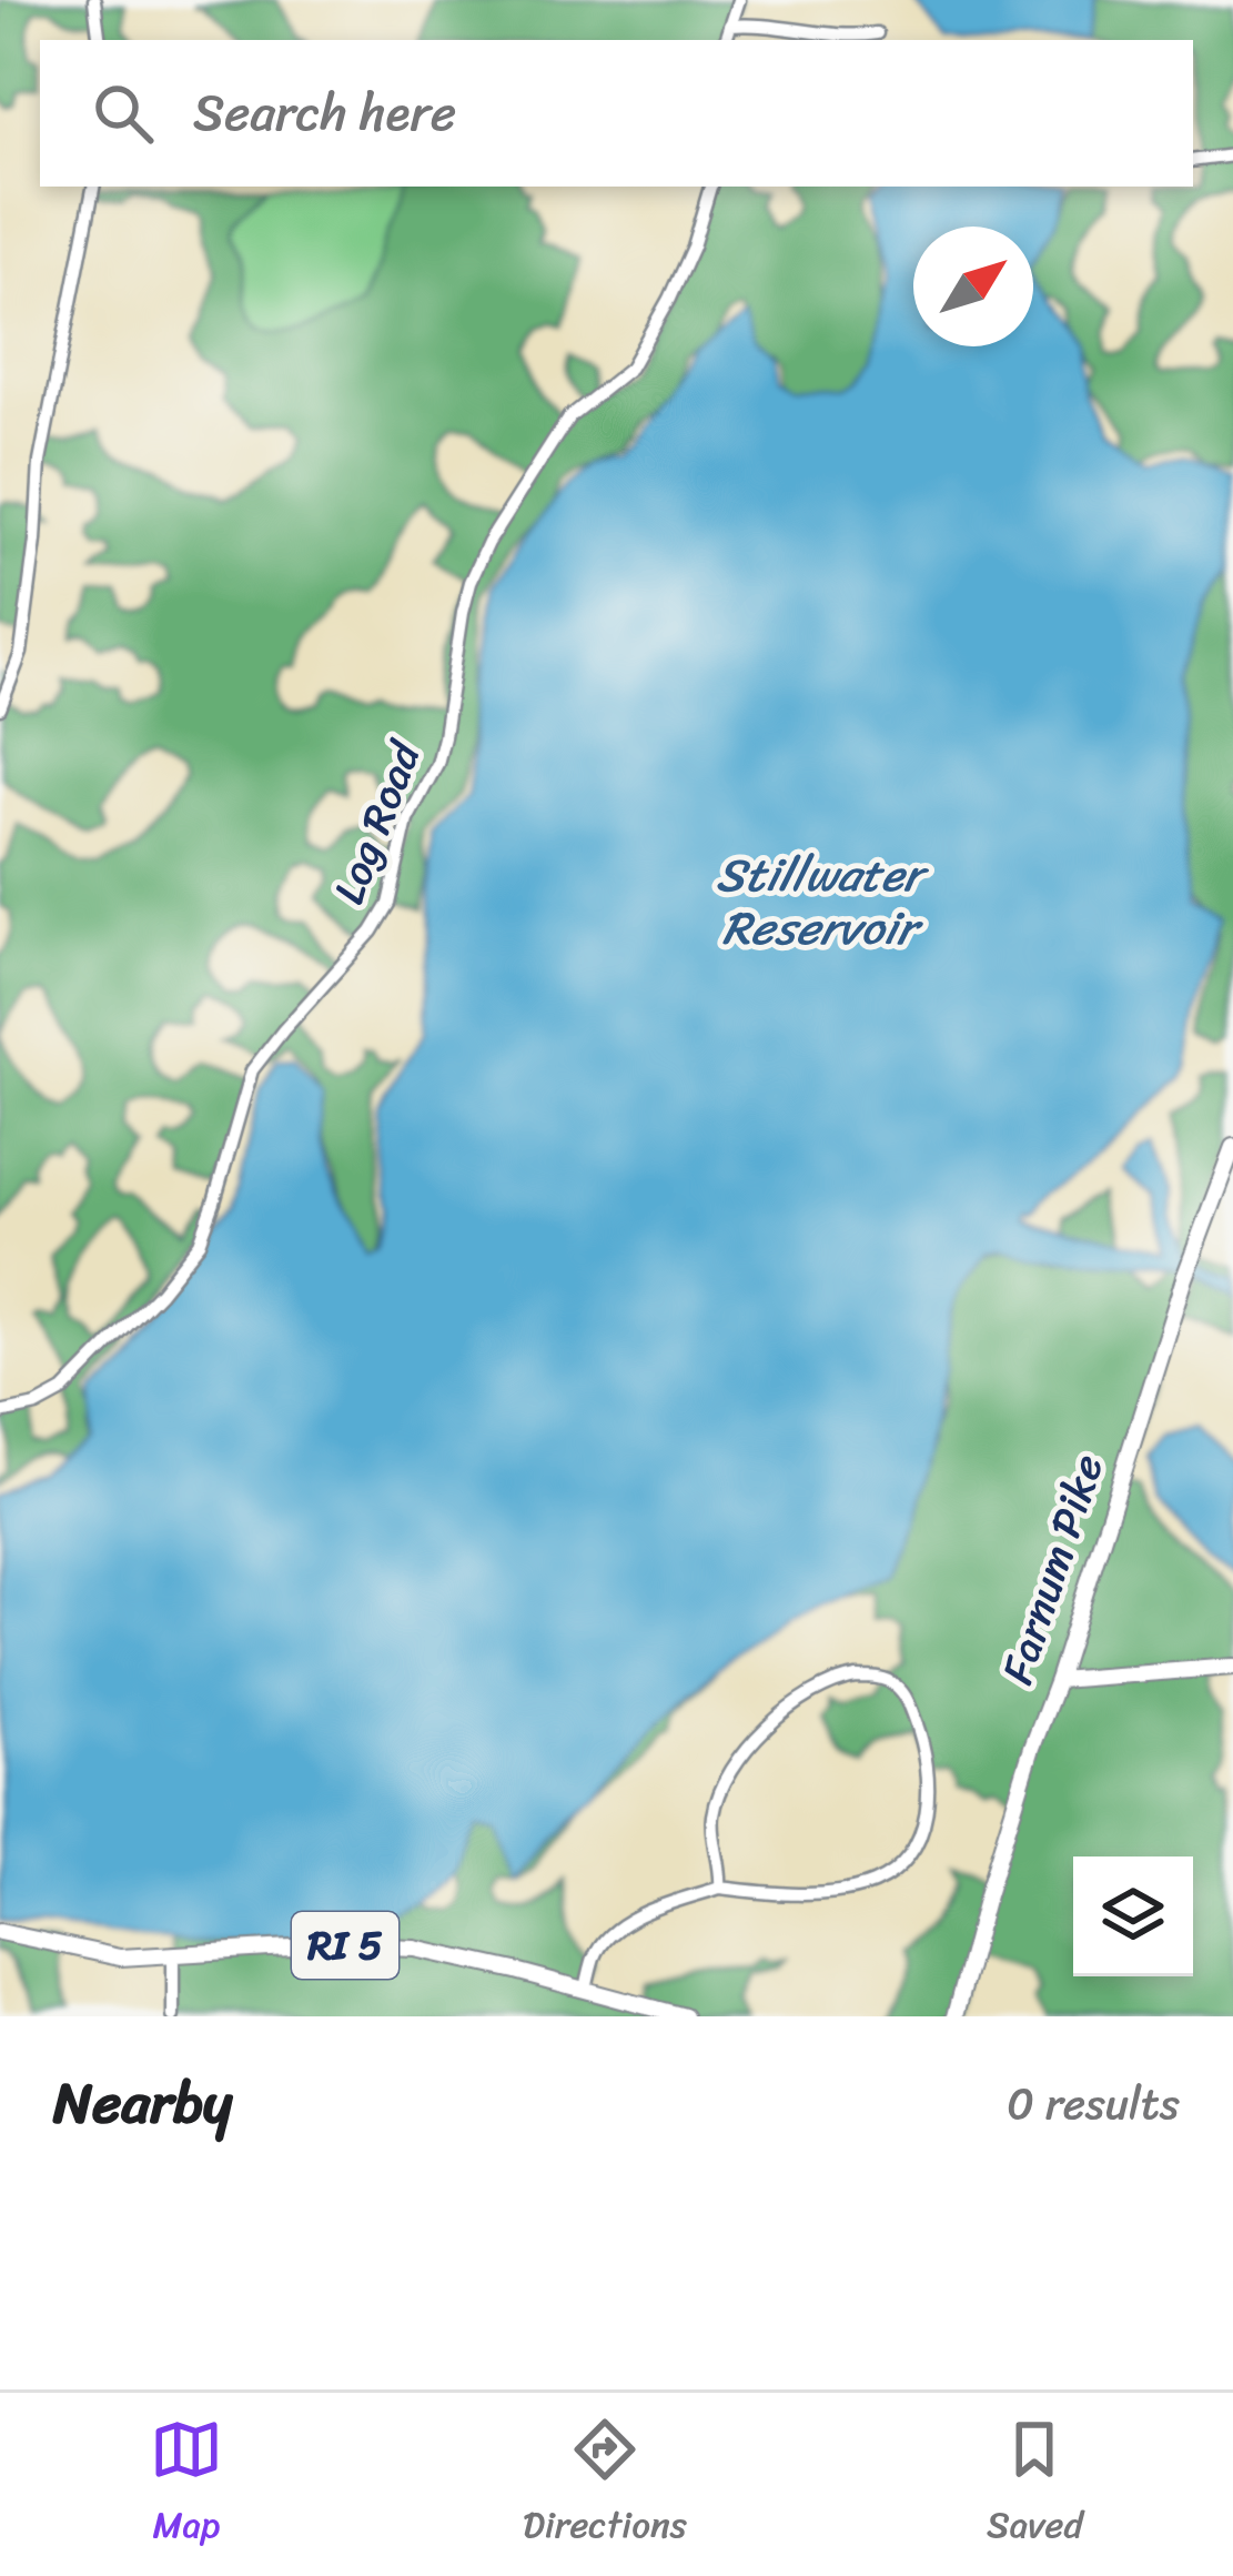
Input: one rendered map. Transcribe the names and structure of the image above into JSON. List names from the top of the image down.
{
  "streets": {
    "main road": ["Farnum Pike", "RI 5"],
    "street": ["Log Road"]
  },
  "water": ["Stillwater Reservoir"],
  "north": "top right",
  "page": {
    "search": "Search here",
    "heading": ["Nearby", "0 results"],
    "nav": ["Map", "Directions", "Saved"]
  }
}
